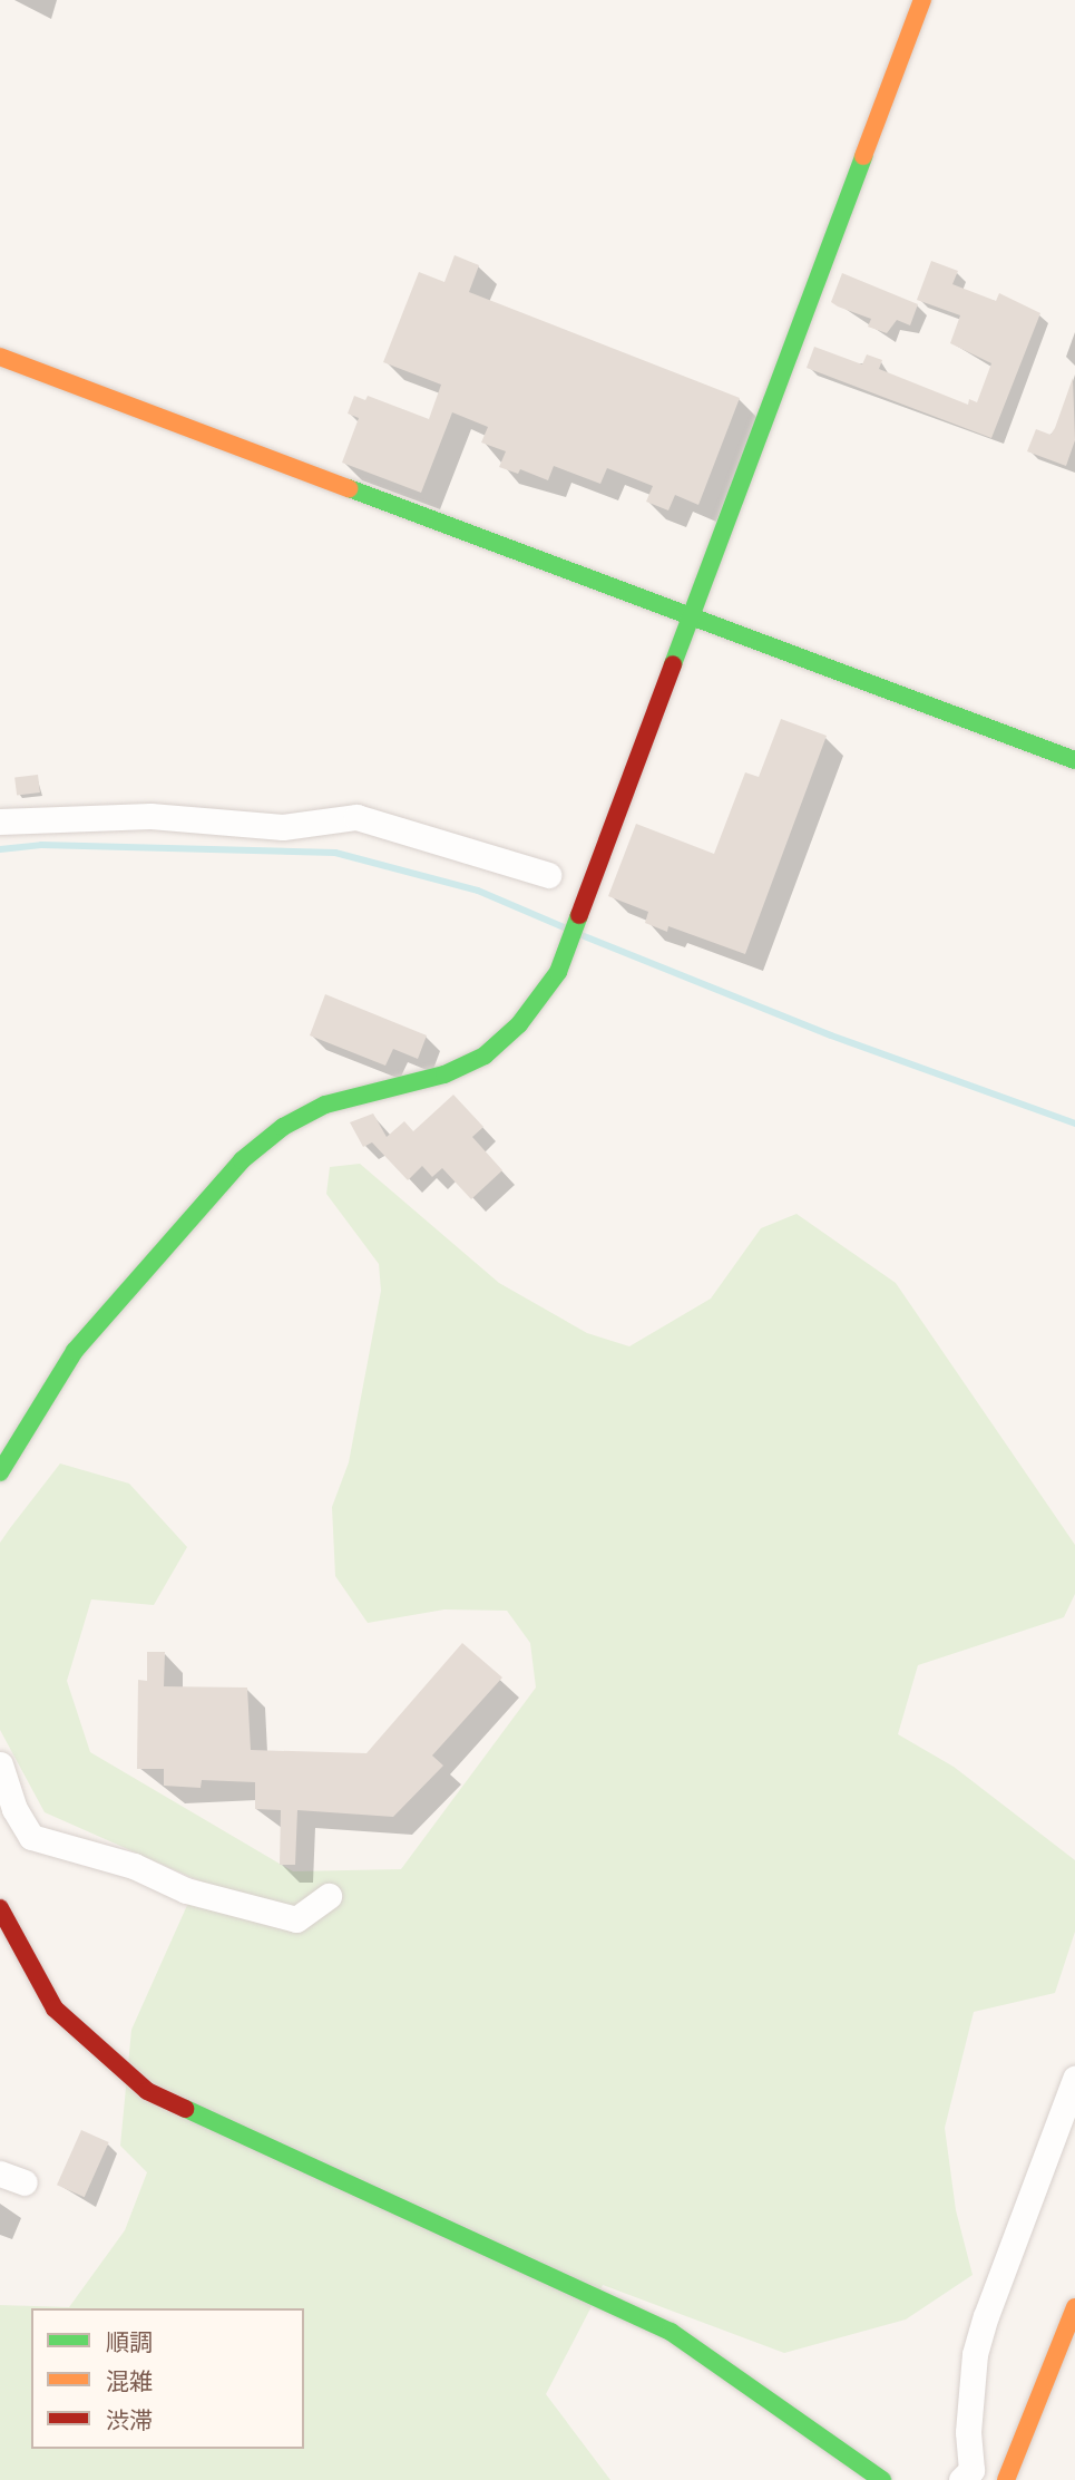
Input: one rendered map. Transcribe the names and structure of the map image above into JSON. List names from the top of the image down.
{
  "legend": ["順調", "混雑", "渋滞"]
}
